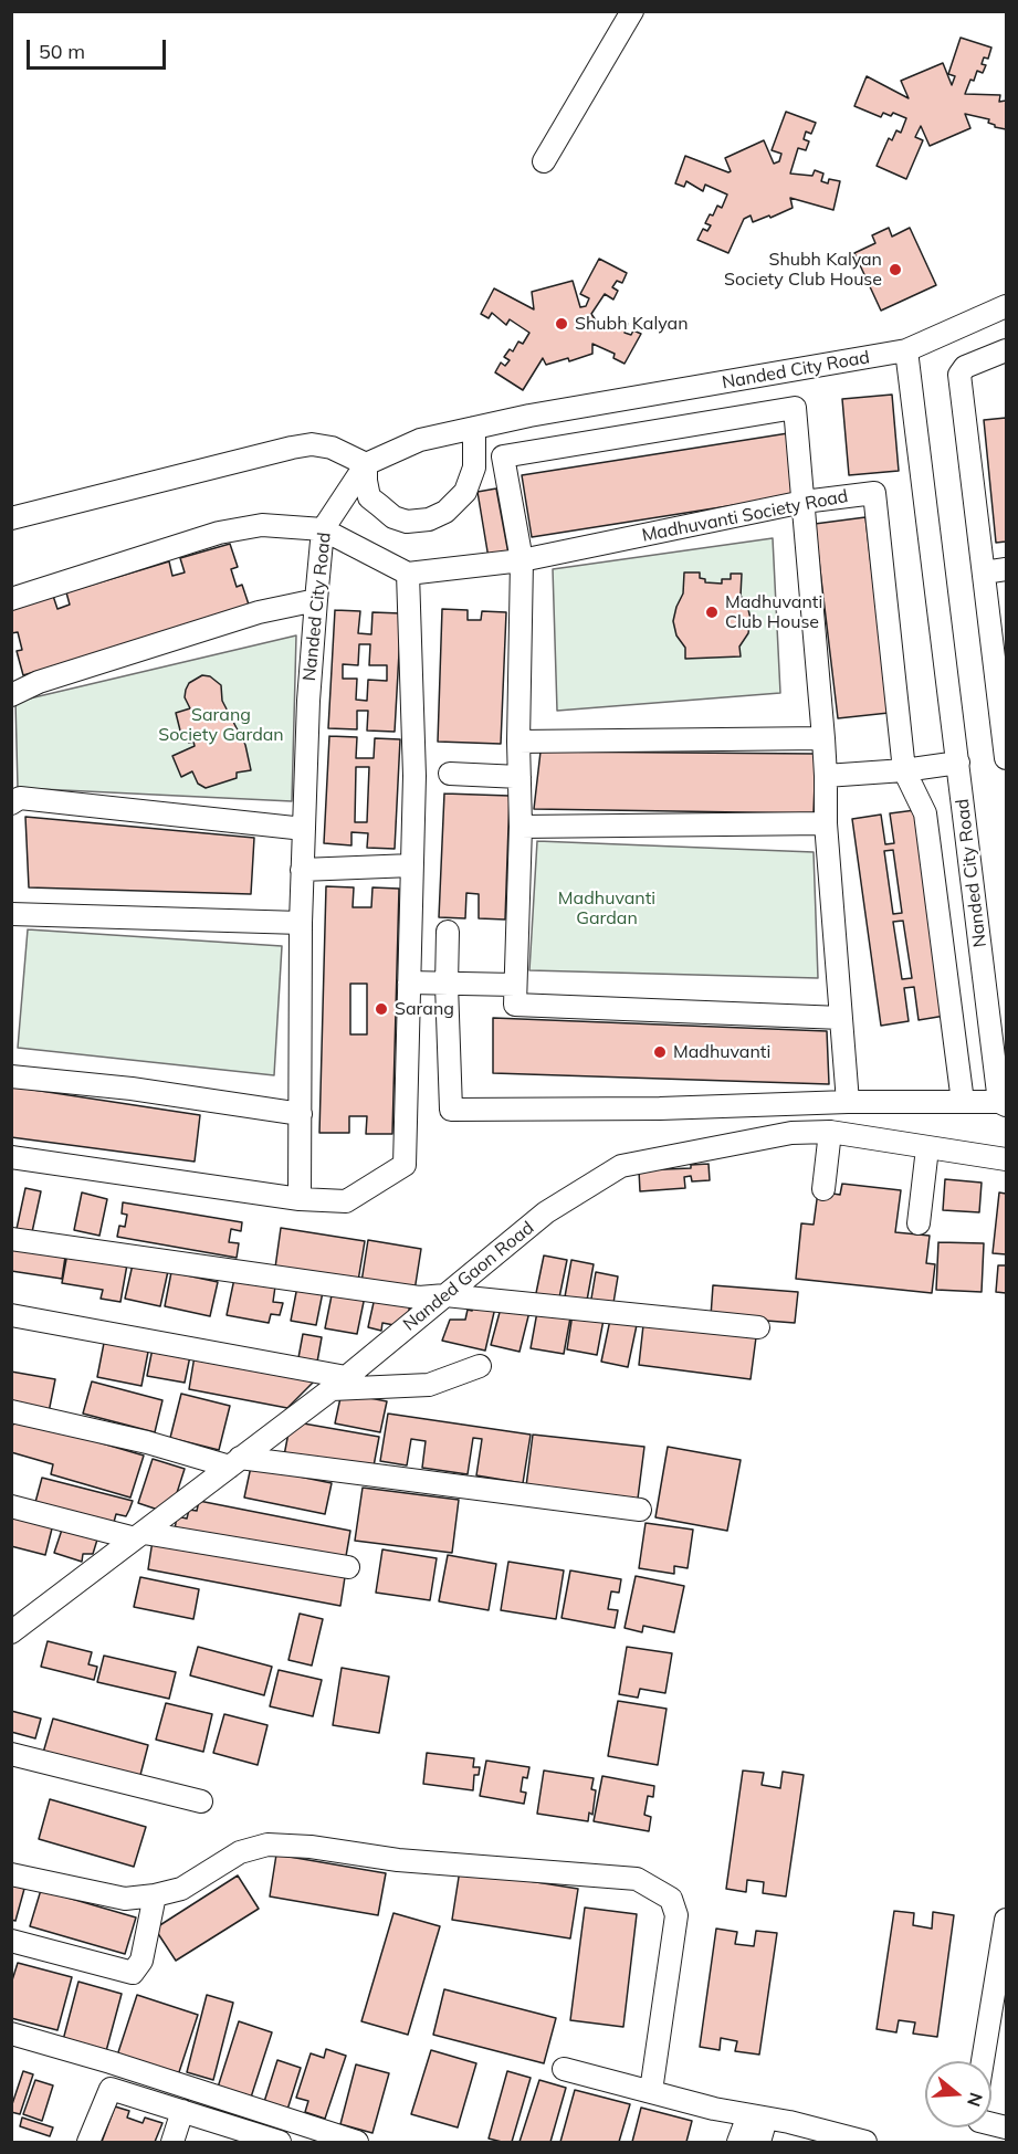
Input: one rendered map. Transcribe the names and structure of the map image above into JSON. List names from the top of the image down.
{
  "streets": {
    "street": ["Nanded City Road", "Madhuvanti Society Road", "Nanded Gaon Road"]
  },
  "parks": ["Sarang Society Gardan", "Madhuvanti Gardan"],
  "places": [
    "Shubh Kalyan Society Club House",
    "Shubh Kalyan",
    "Madhuvanti Club House",
    "Sarang",
    "Madhuvanti"
  ],
  "scale_bar": "50 m",
  "north": "right"
}
